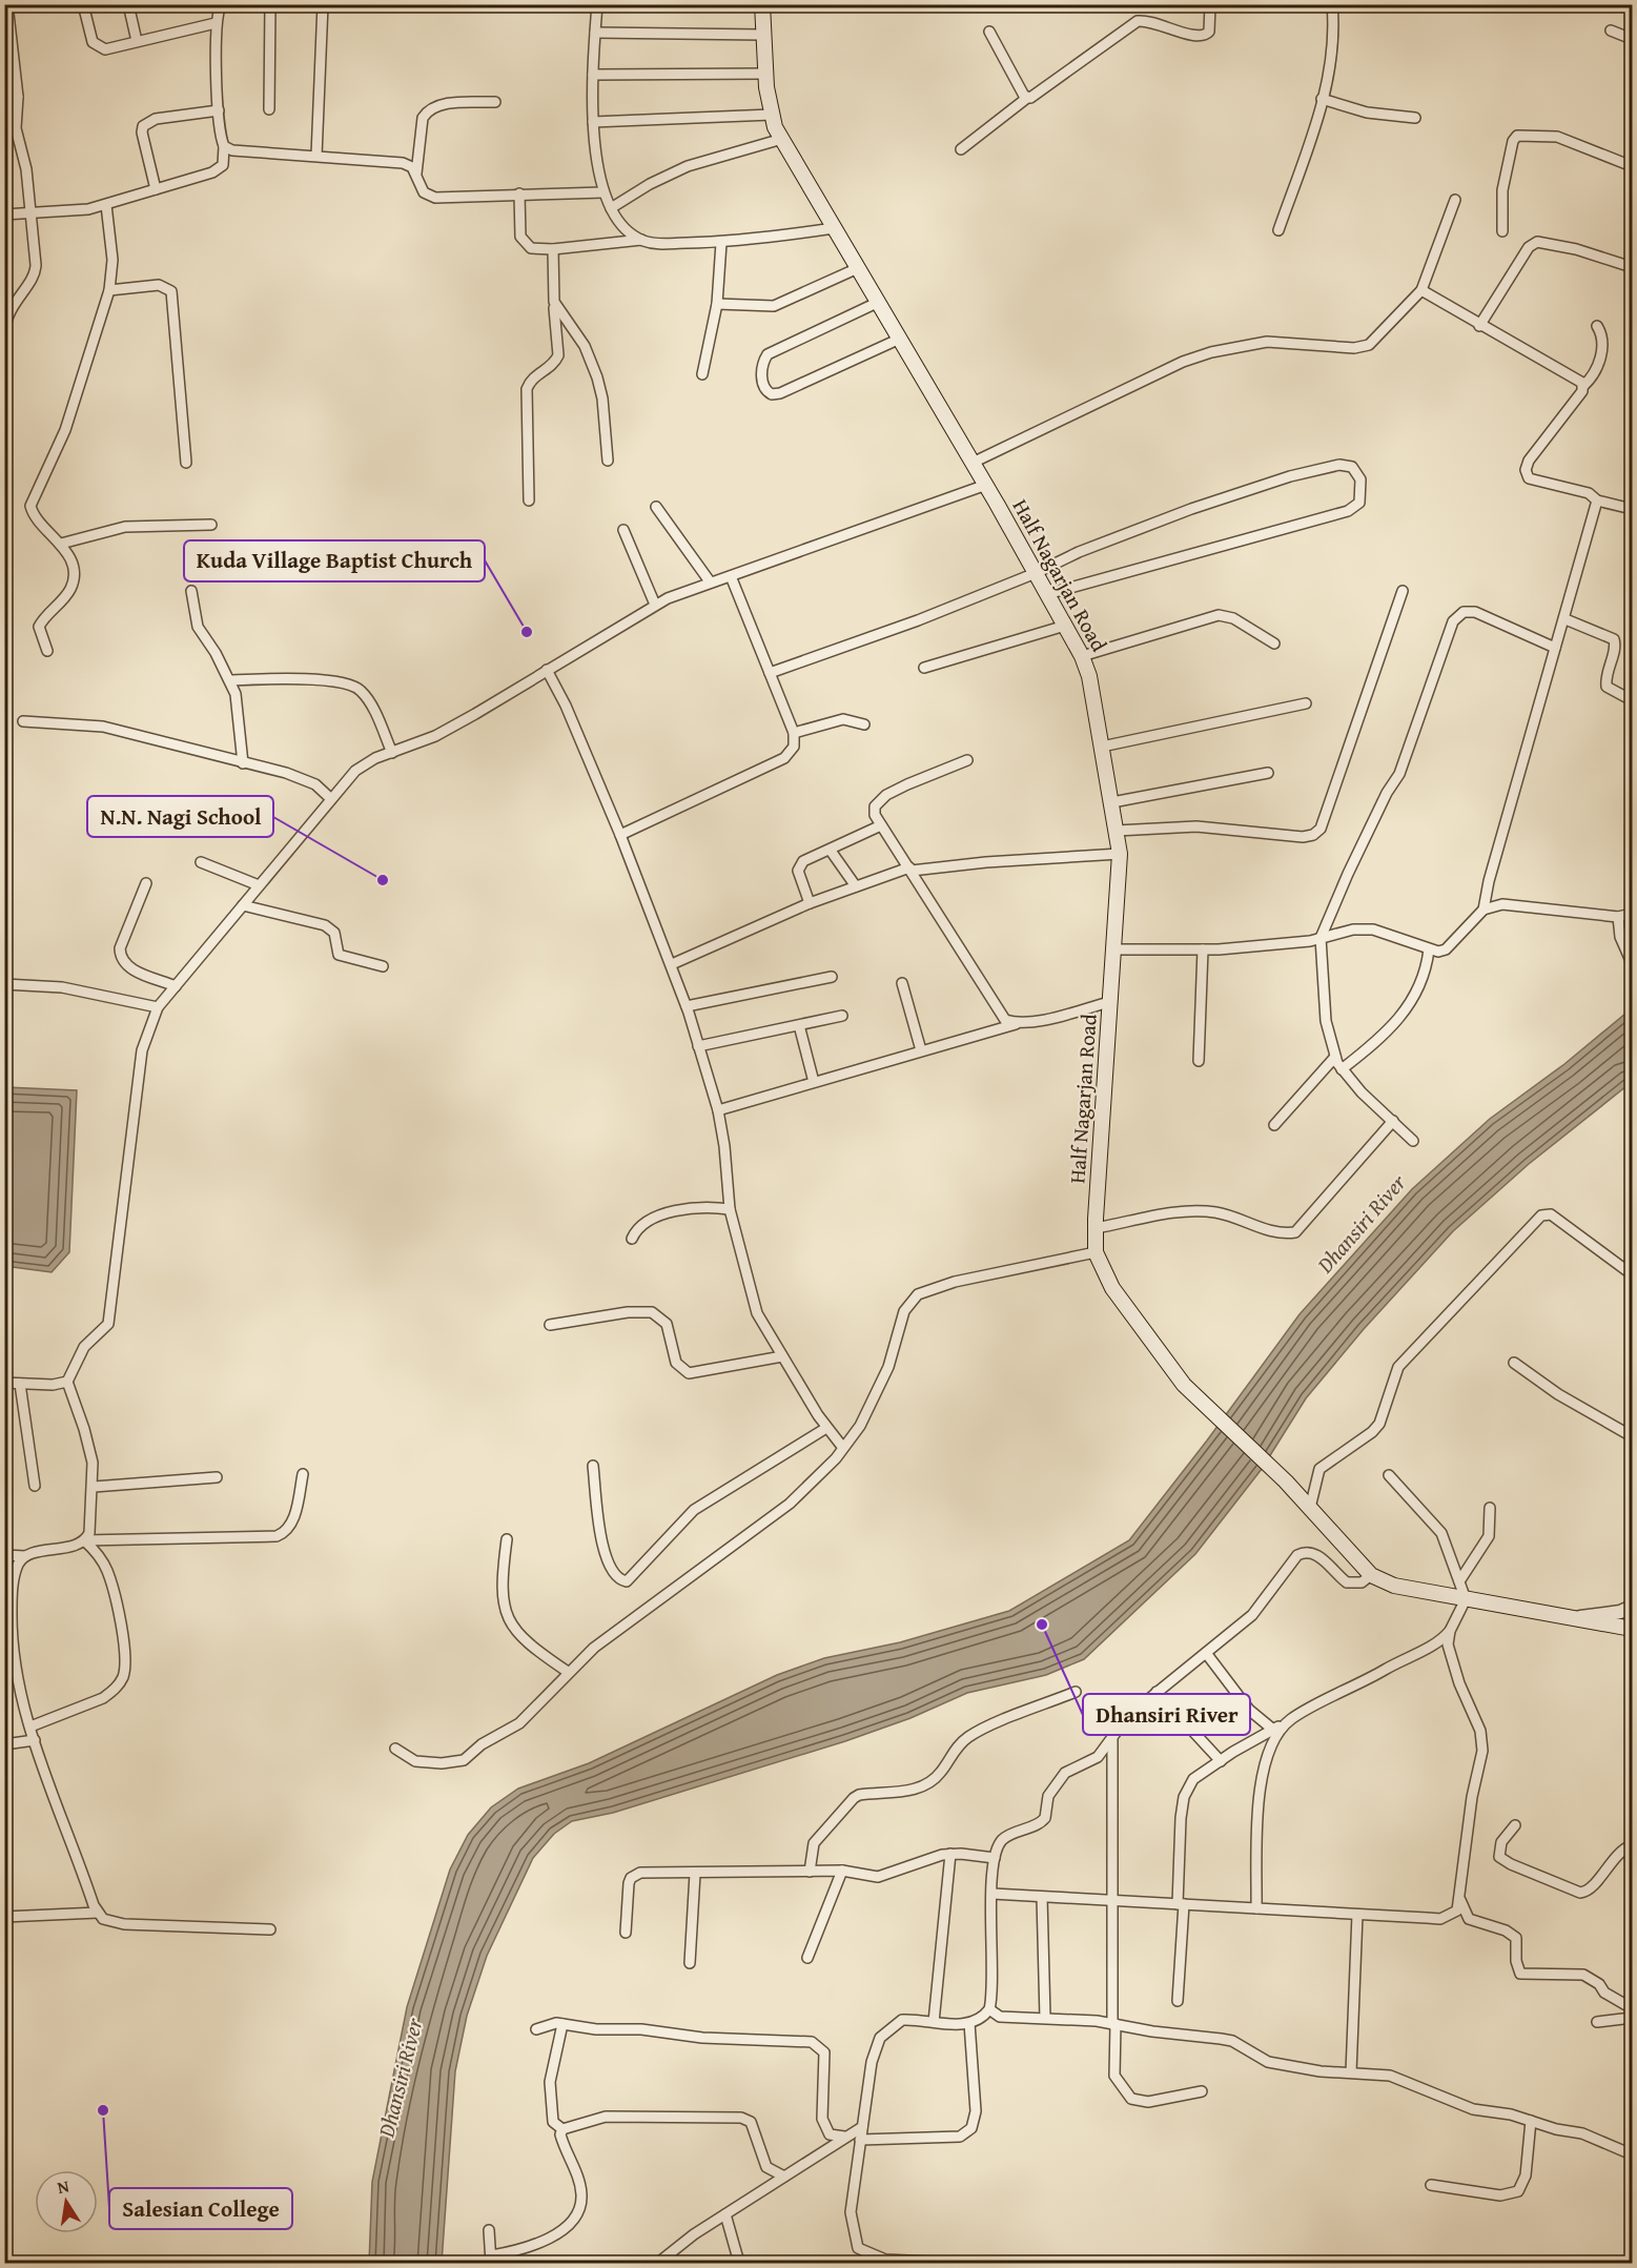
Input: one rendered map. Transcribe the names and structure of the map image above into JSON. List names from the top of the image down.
{
  "streets": {
    "main road": ["Half Nagarjan Road"]
  },
  "water": ["Dhansiri River"],
  "places": [
    "Kuda Village Baptist Church",
    "N.N. Nagi School",
    "Dhansiri River",
    "Salesian College"
  ],
  "north": "top"
}
